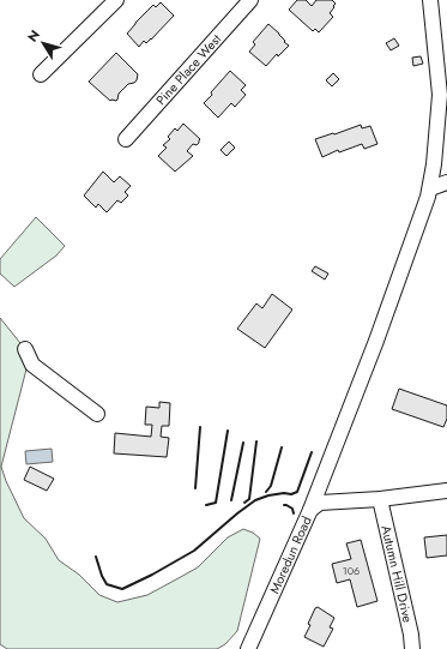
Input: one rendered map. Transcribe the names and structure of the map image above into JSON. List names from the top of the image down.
{
  "streets": {
    "street": ["Pine Place West", "Moredun Road", "Autumn Hill Drive"]
  },
  "crossings": [
    ["Moredun Road", "Autumn Hill Drive"]
  ],
  "house_numbers": ["106"],
  "north": "top left"
}
